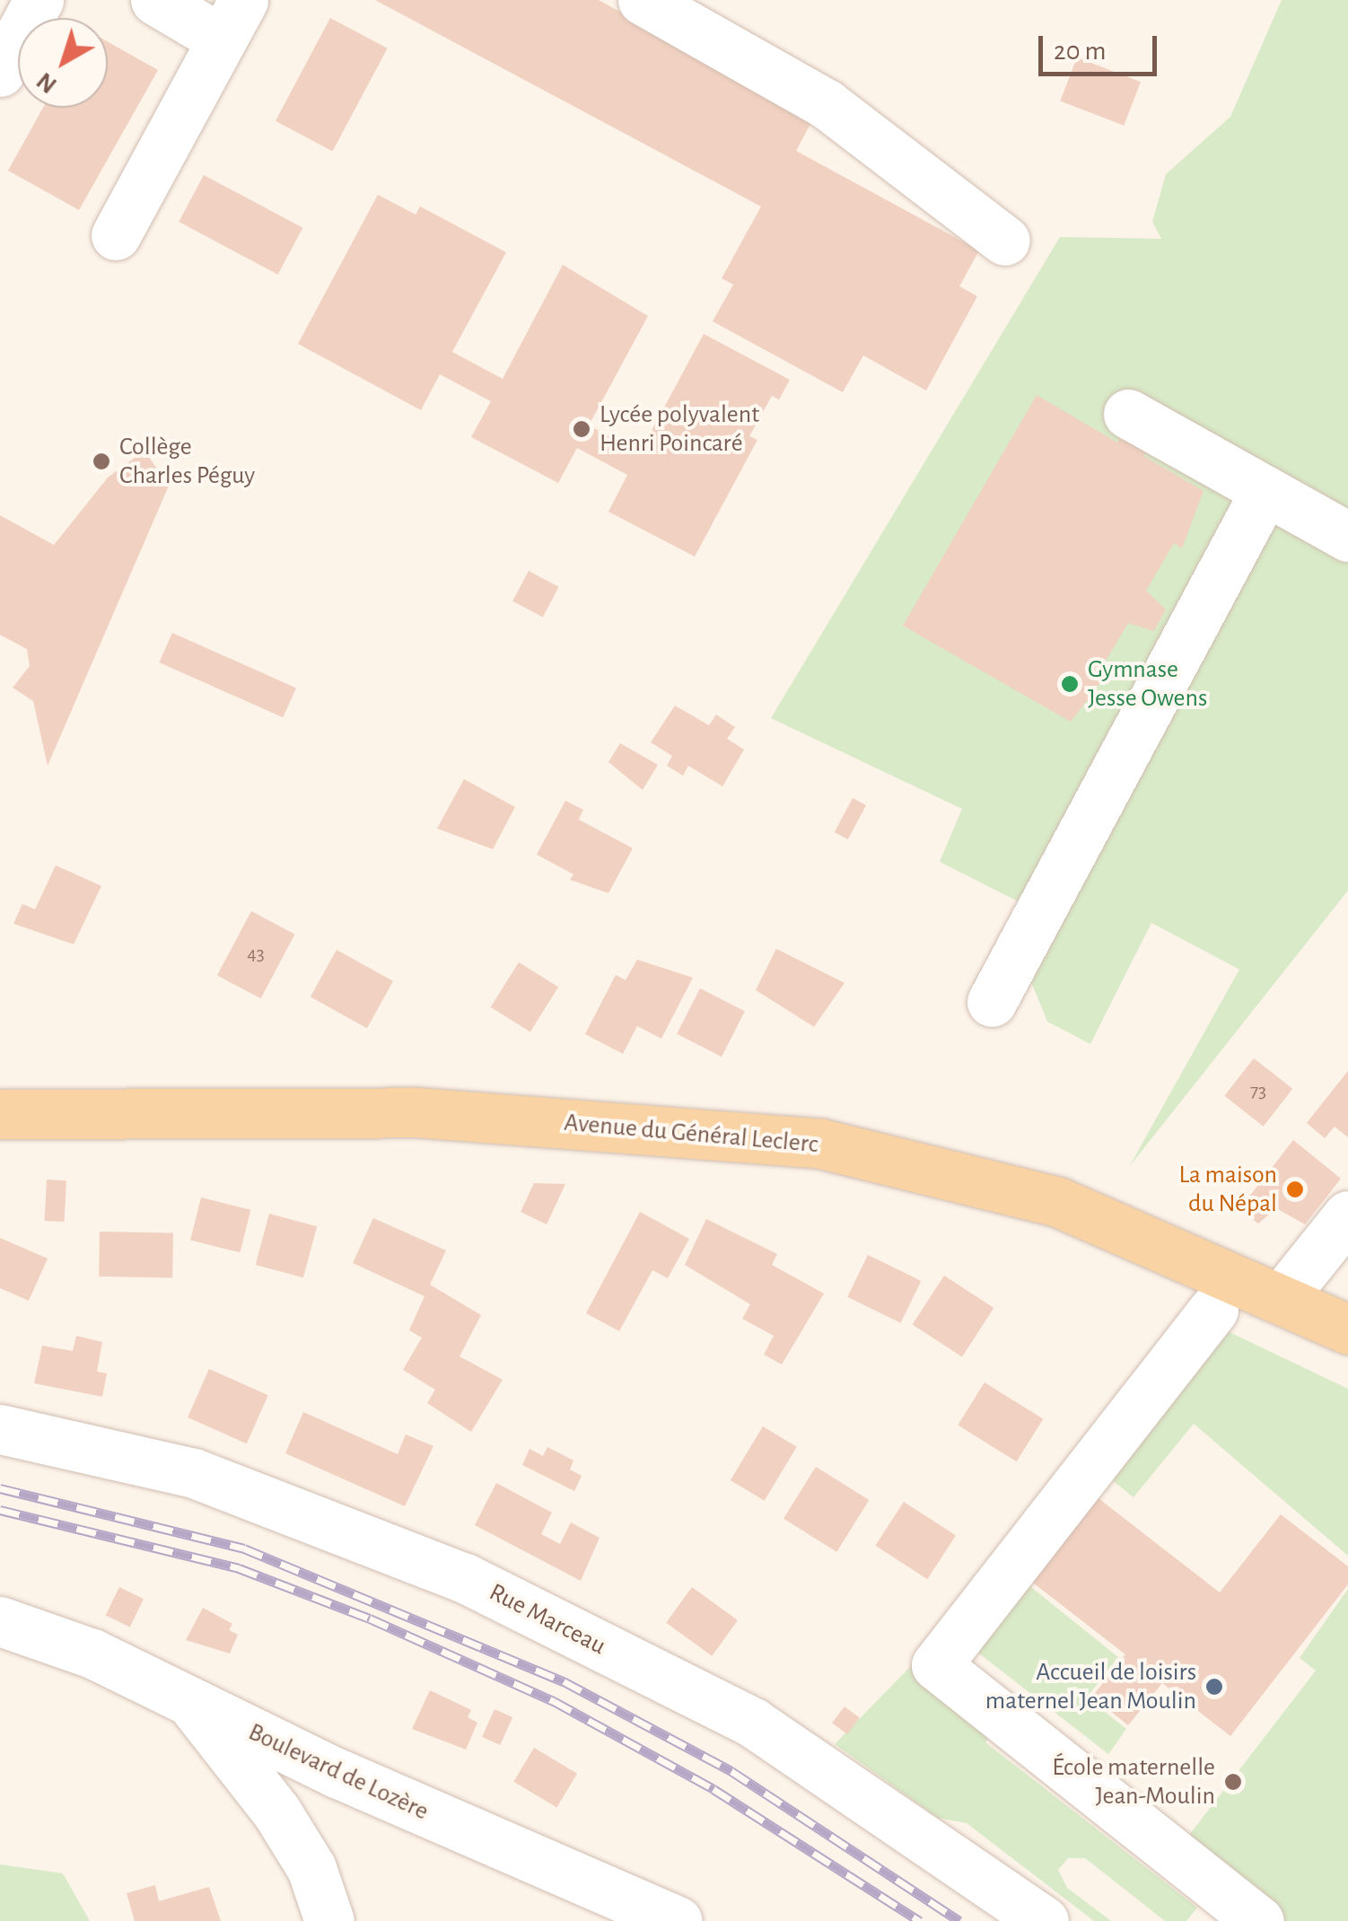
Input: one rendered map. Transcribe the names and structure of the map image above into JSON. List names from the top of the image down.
{
  "streets": {
    "main road": ["Avenue du Général Leclerc"],
    "street": ["Rue Marceau", "Boulevard de Lozère"]
  },
  "places": [
    "Lycée polyvalent Henri Poincaré",
    "Collège Charles Péguy",
    "Gymnase Jesse Owens",
    "La maison du Népal",
    "Accueil de loisirs maternel Jean Moulin",
    "École maternelle Jean-Moulin"
  ],
  "house_numbers": ["43", "73"],
  "scale_bar": "20 m",
  "north": "bottom left"
}
